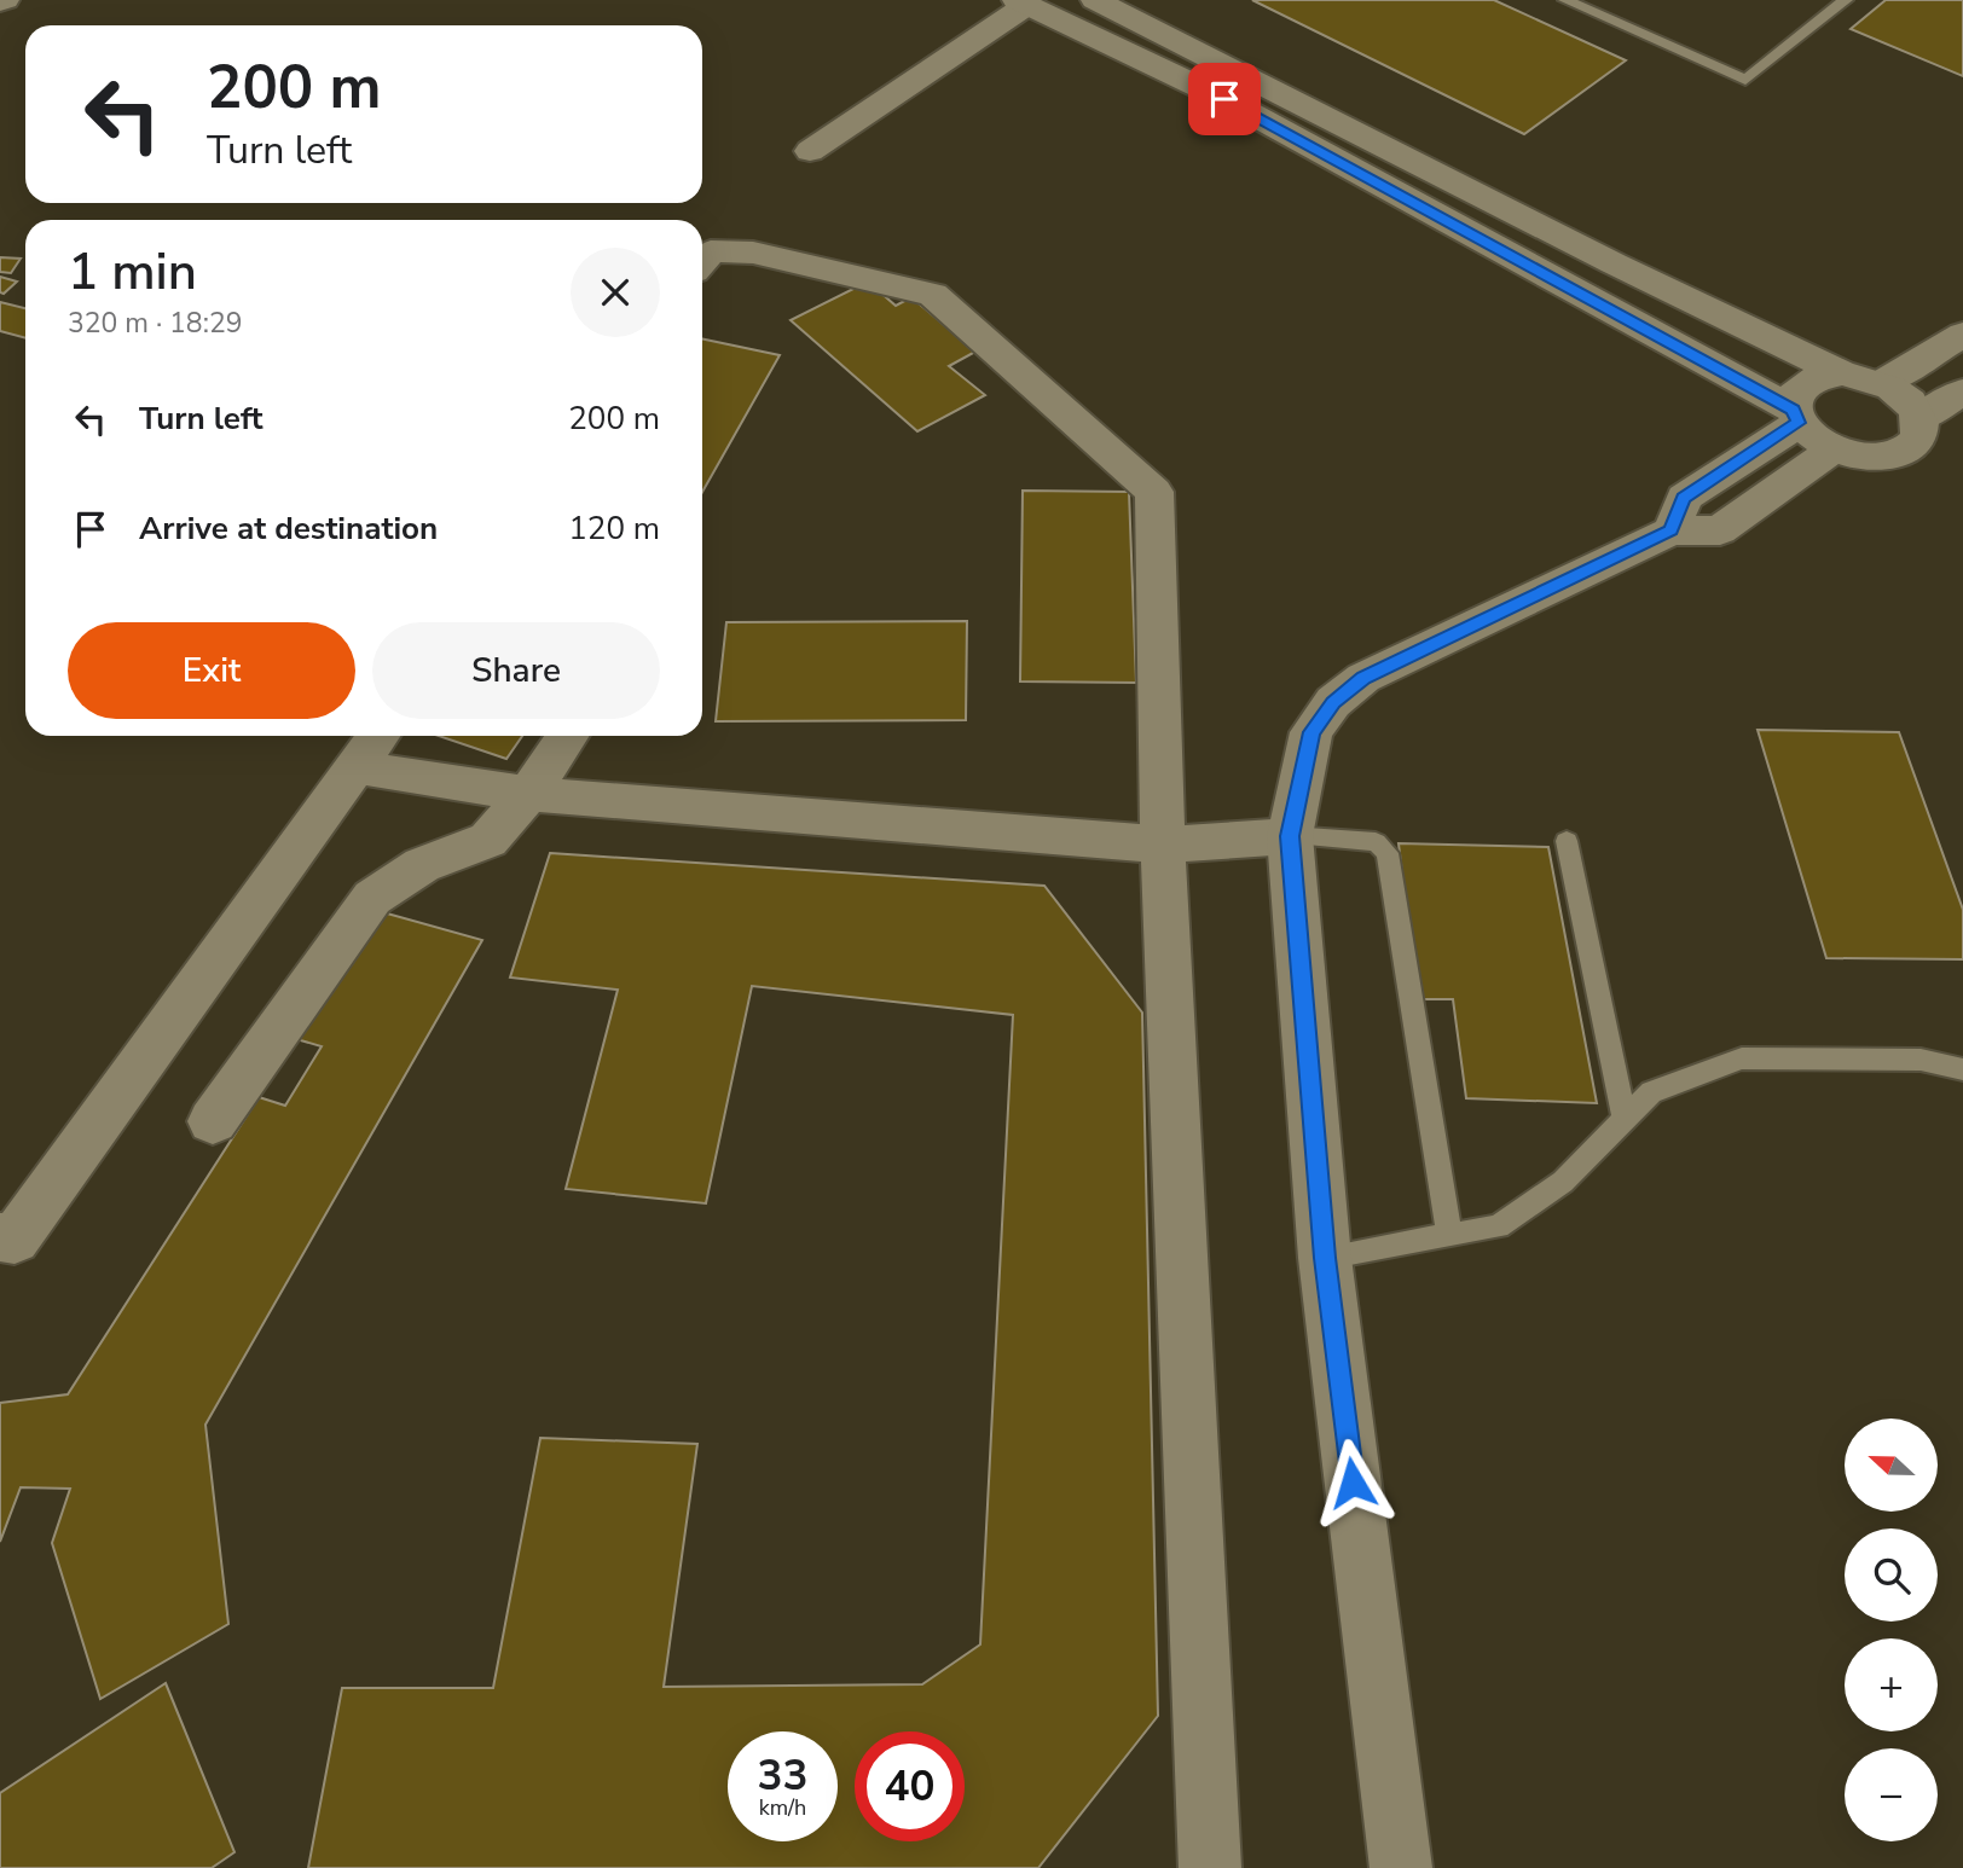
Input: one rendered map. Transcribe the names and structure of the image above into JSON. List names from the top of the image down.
{
  "north": "left",
  "page": {
    "turn": ["200 m", "Turn left"],
    "heading": ["1 min", "320 m · 18:29"],
    "list": [
      {
        "name": "Turn left",
        "value": "200 m"
      },
      {
        "name": "Arrive at destination",
        "value": "120 m"
      }
    ],
    "buttons": ["Exit", "Share"],
    "map_buttons": ["+", "−"],
    "speed": "33 km/h",
    "limit": "40"
  }
}
